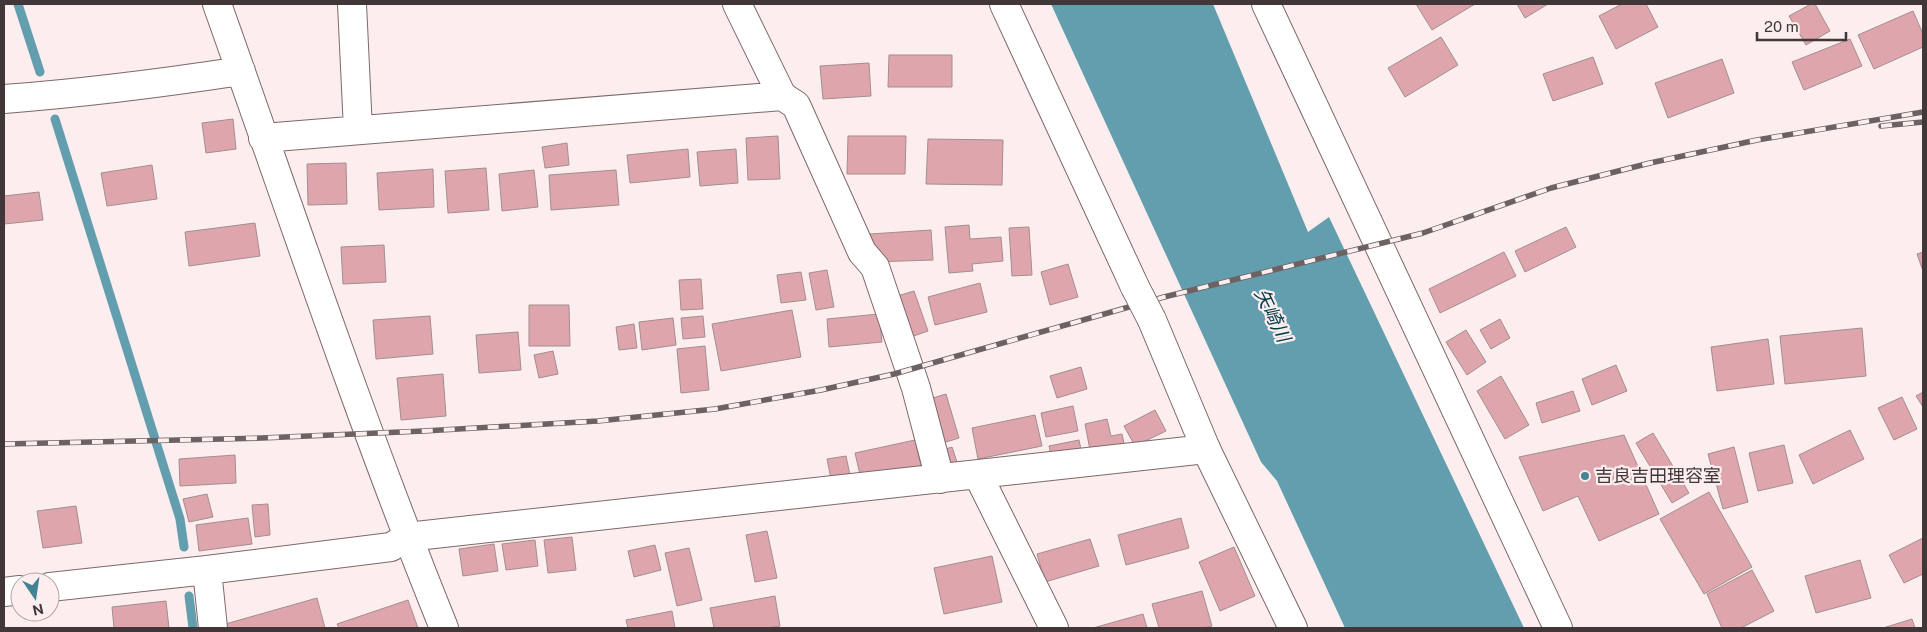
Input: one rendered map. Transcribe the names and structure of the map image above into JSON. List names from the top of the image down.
{
  "water": ["矢崎川"],
  "places": ["吉良吉田理容室"],
  "scale_bar": "20 m",
  "north": "bottom"
}
